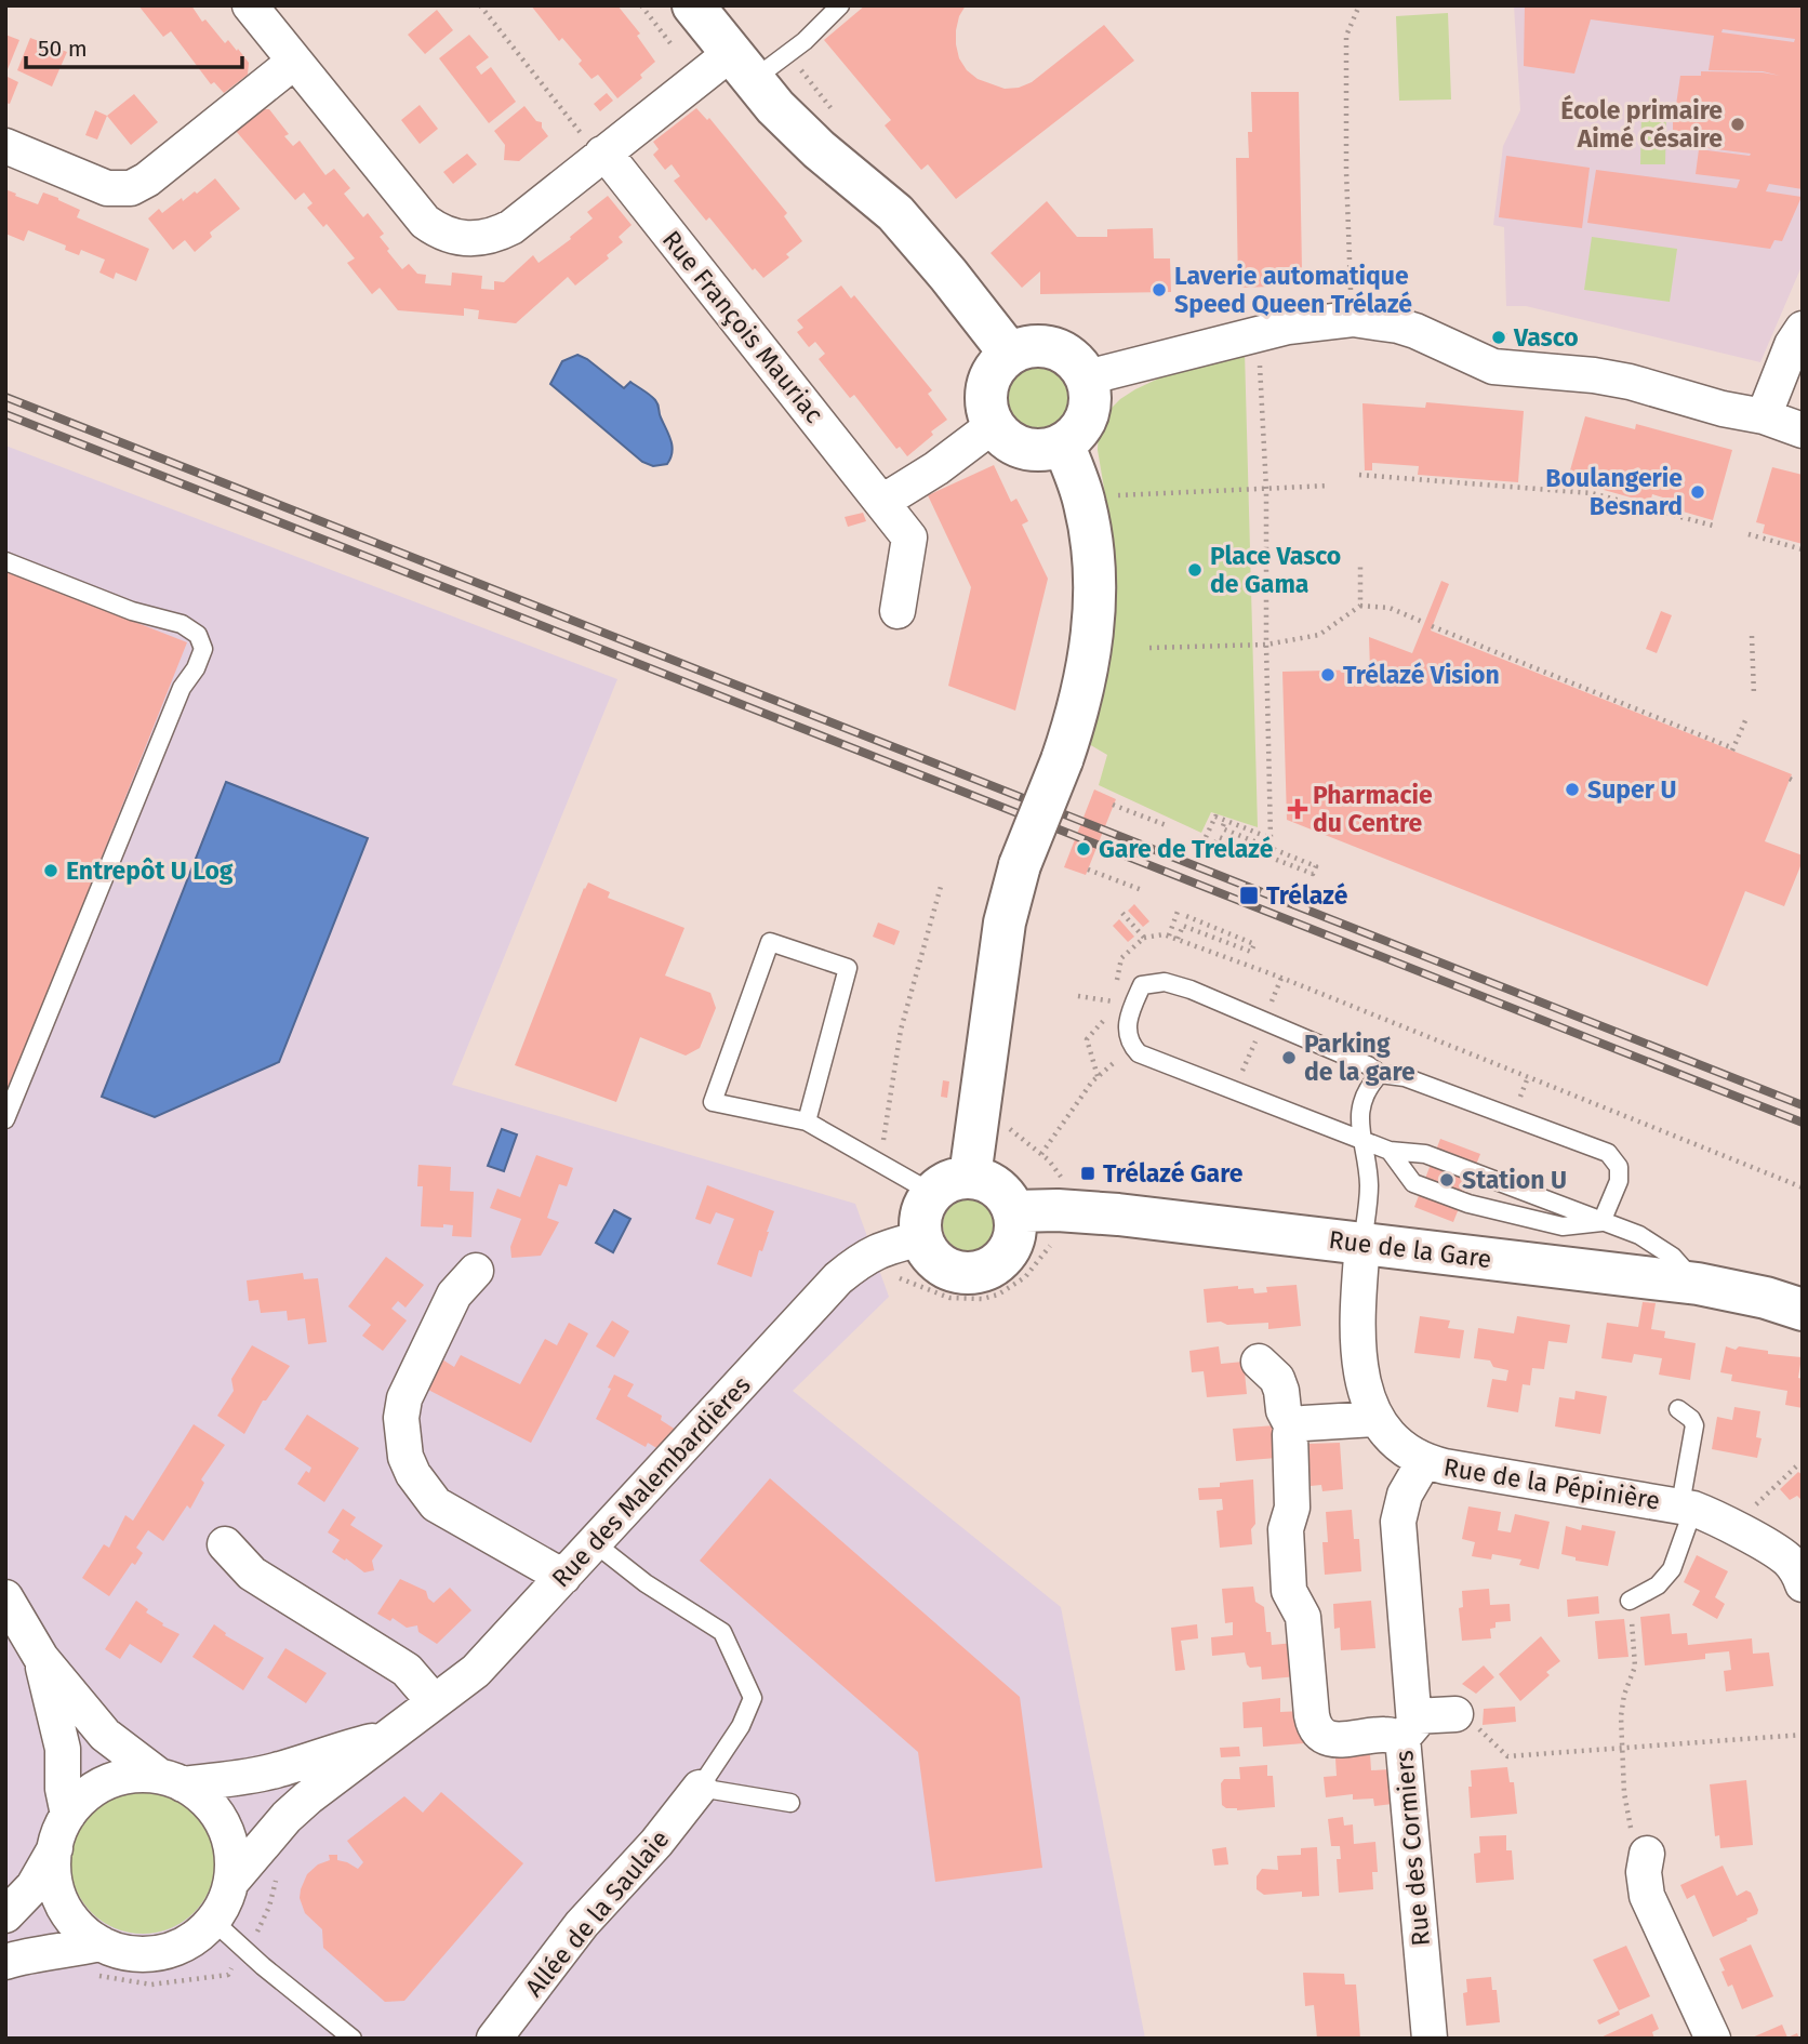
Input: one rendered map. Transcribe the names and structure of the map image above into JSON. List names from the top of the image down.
{
  "streets": {
    "street": [
      "Rue François Mauriac",
      "Rue de la Gare",
      "Rue des Malembardières",
      "Rue de la Pépinière",
      "Rue des Cormiers",
      "Allée de la Saulaie"
    ]
  },
  "crossings": [
    ["Rue de la Gare", "Rue des Malembardières"],
    ["Rue de la Gare", "Rue de la Pépinière"]
  ],
  "places": {
    "other": [
      "École primaire Aimé Césaire",
      "Laverie automatique Speed Queen Trélazé",
      "Vasco",
      "Boulangerie Besnard",
      "Place Vasco de Gama",
      "Trélazé Vision",
      "Super U",
      "Gare de Trelazé",
      "Entrepôt U Log",
      "Parking de la gare",
      "Station U"
    ],
    "health": ["Pharmacie du Centre"],
    "transit": ["Trélazé", "Trélazé Gare"]
  },
  "scale_bar": "50 m"
}
